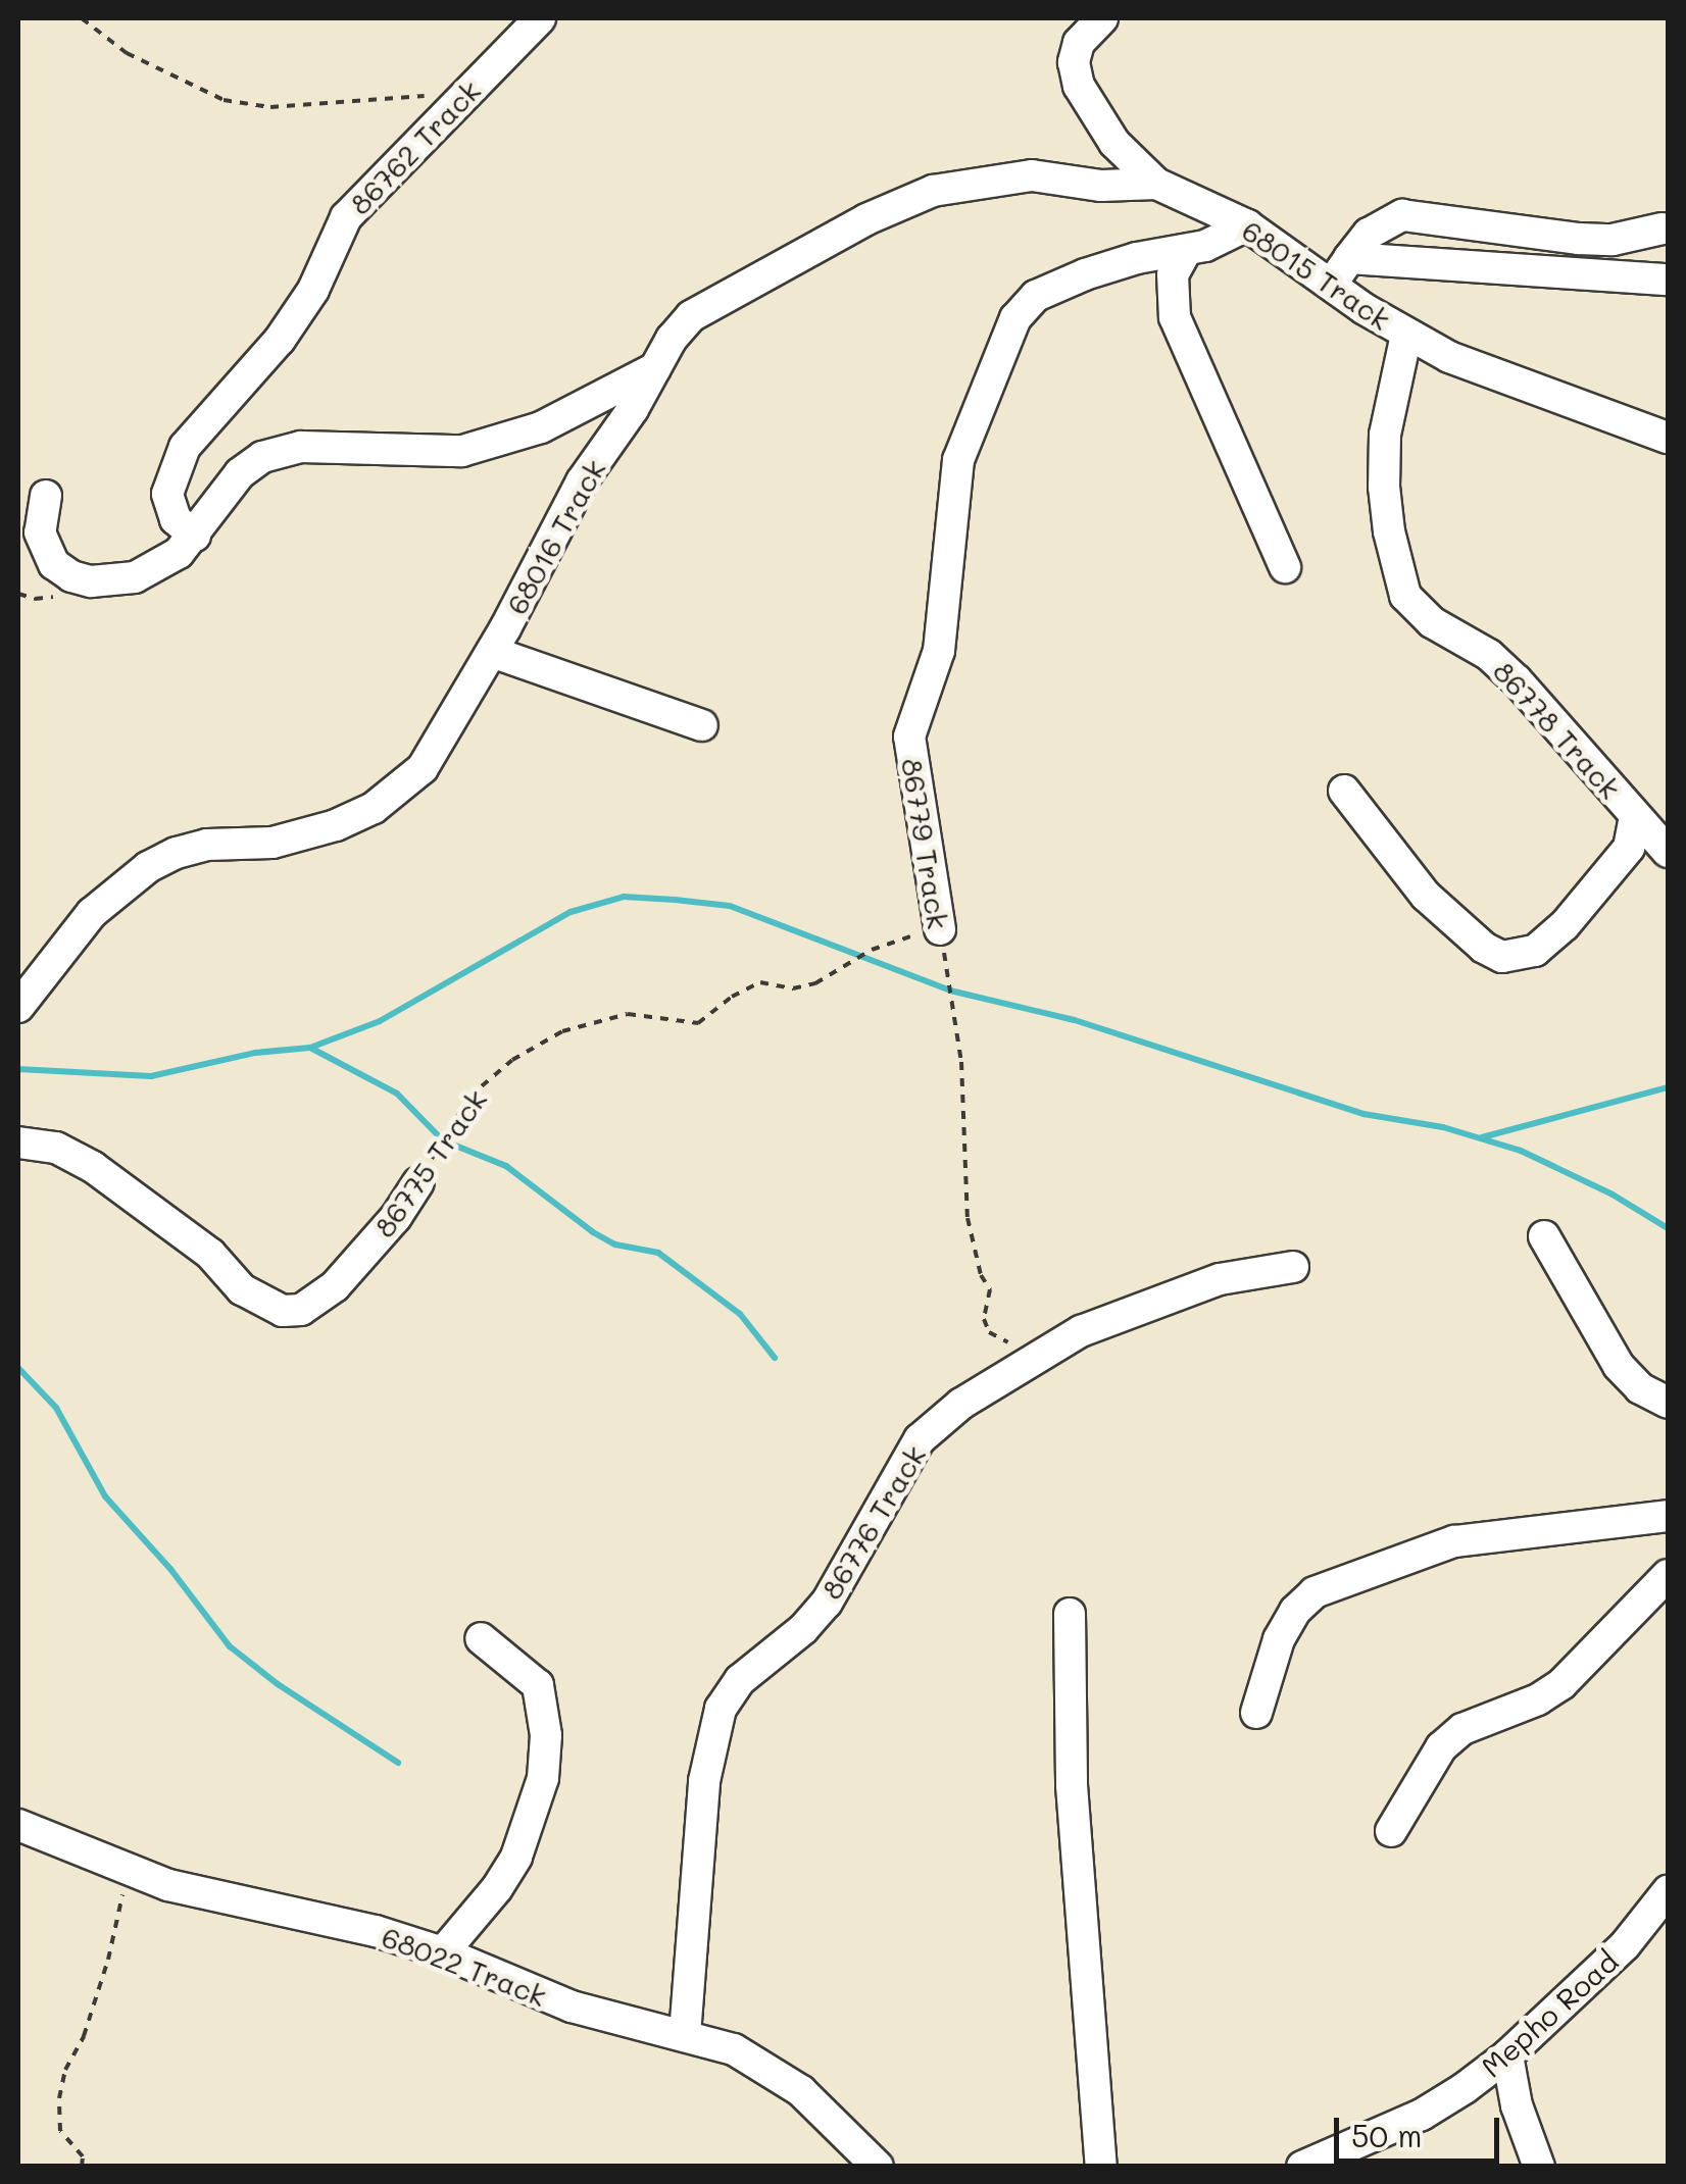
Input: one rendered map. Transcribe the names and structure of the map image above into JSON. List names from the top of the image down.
{
  "streets": {
    "street": [
      "86762 Track",
      "68015 Track",
      "68016 Track",
      "86778 Track",
      "86779 Track",
      "86775 Track",
      "86776 Track",
      "68022 Track",
      "Mepho Road"
    ]
  },
  "crossings": [
    ["68015 Track", "68016 Track"],
    ["68015 Track", "86778 Track"],
    ["68015 Track", "86779 Track"],
    ["86779 Track", "86775 Track"],
    ["86779 Track", "86776 Track"],
    ["86776 Track", "68022 Track"]
  ],
  "scale_bar": "50 m"
}
